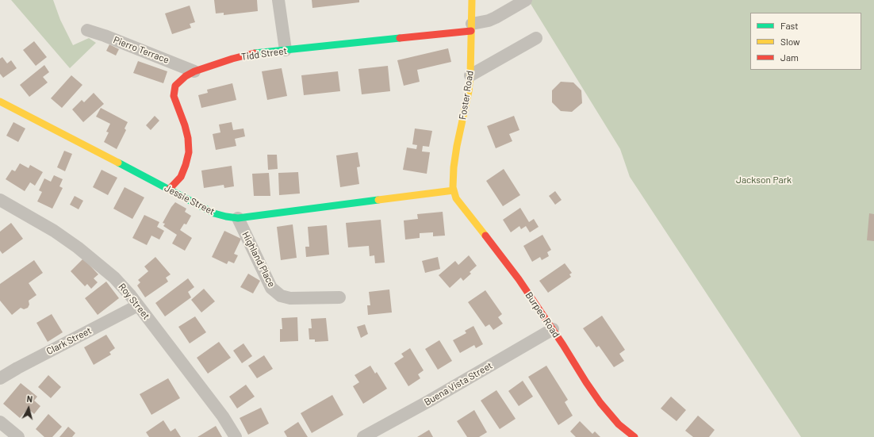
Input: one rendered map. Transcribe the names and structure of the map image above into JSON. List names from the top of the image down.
{
  "streets": {
    "street": [
      "Pierro Terrace",
      "Tidd Street",
      "Foster Road",
      "Jessie Street",
      "Highland Place",
      "Roy Street",
      "Burpee Road",
      "Clark Street",
      "Buena Vista Street"
    ]
  },
  "crossings": [
    ["Pierro Terrace", "Tidd Street"],
    ["Tidd Street", "Foster Road"],
    ["Tidd Street", "Jessie Street"],
    ["Foster Road", "Jessie Street"],
    ["Foster Road", "Burpee Road"],
    ["Jessie Street", "Highland Place"],
    ["Jessie Street", "Burpee Road"],
    ["Roy Street", "Clark Street"],
    ["Burpee Road", "Buena Vista Street"]
  ],
  "parks": ["Jackson Park"],
  "legend": ["Fast", "Slow", "Jam"],
  "north": "top"
}
